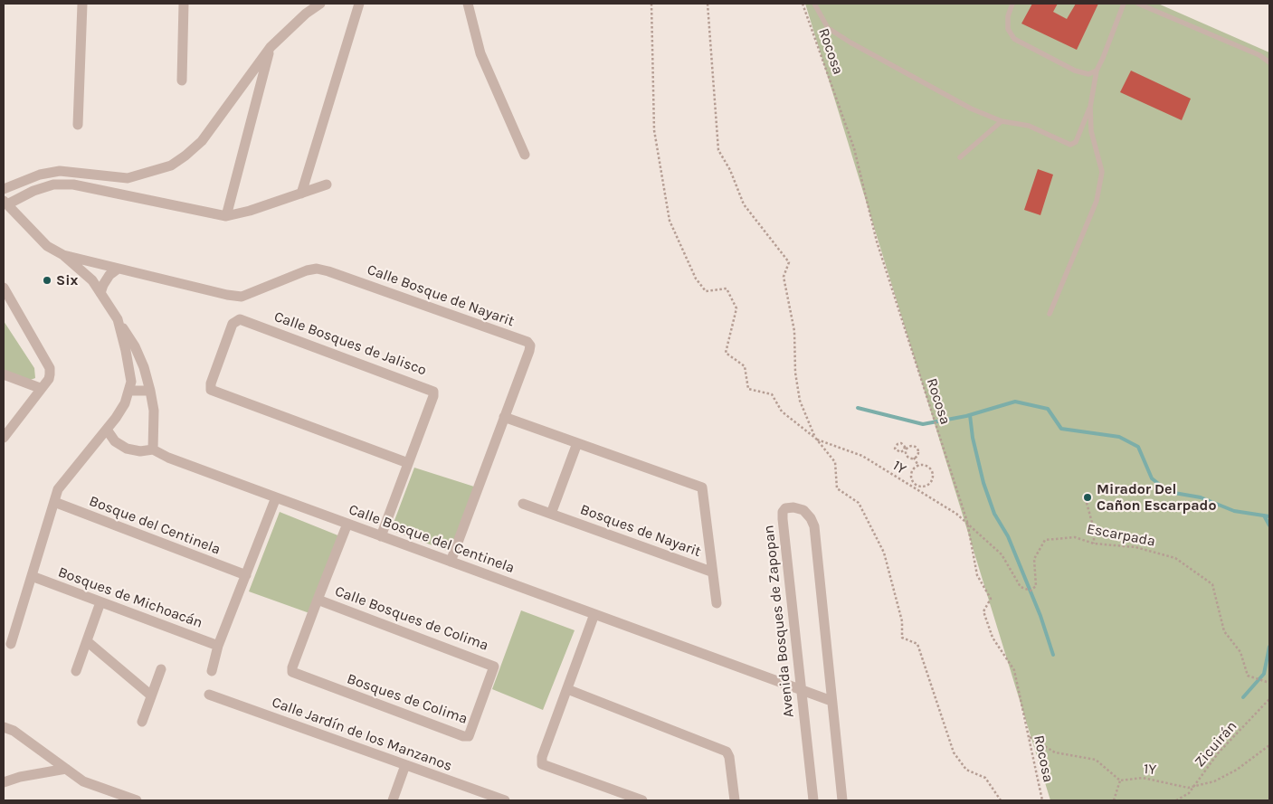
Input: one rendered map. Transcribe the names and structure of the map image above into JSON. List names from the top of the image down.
{
  "streets": {
    "street": [
      "Calle Bosque de Nayarit",
      "Calle Bosques de Jalisco",
      "Bosque del Centinela",
      "Bosques de Nayarit",
      "Calle Bosque del Centinela",
      "Bosques de Michoacán",
      "Calle Bosques de Colima",
      "Avenida Bosques de Zapopan",
      "Bosques de Colima",
      "Calle Jardín de los Manzanos"
    ],
    "path": [
      "Rocosa",
      "1Y",
      "Escarpada",
      "Zicuirán"
    ]
  },
  "crossings": [
    ["Rocosa", "1Y"],
    ["Rocosa", "Escarpada"],
    ["Calle Bosques de Jalisco", "Calle Bosque del Centinela"],
    ["1Y", "Escarpada"],
    ["1Y", "Zicuirán"],
    ["Calle Bosque del Centinela", "Calle Bosques de Colima"],
    ["Calle Bosque del Centinela", "Avenida Bosques de Zapopan"],
    ["Calle Bosques de Colima", "Bosques de Colima"]
  ],
  "places": ["Six", "Mirador Del Cañon Escarpado"]
}
